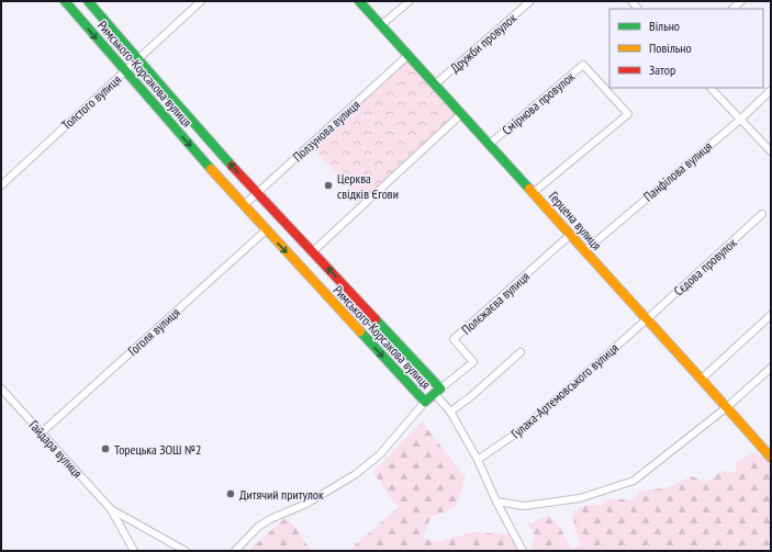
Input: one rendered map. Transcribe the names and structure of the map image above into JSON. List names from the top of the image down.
{
  "streets": {
    "street": [
      "Дружби провулок",
      "Римського-Корсакова вулиця",
      "Толстого вулиця",
      "Смірнова провулок",
      "Ползунова вулиця",
      "Панфілова вулиця",
      "Герцена вулиця",
      "Сєдова провулок",
      "Полєжаєва вулиця",
      "Гоголя вулиця",
      "Гулака-Артемовського вулиця",
      "Гайдара вулиця"
    ]
  },
  "crossings": [
    ["Дружби провулок", "Герцена вулиця"],
    ["Римського-Корсакова вулиця", "Толстого вулиця"],
    ["Римського-Корсакова вулиця", "Ползунова вулиця"],
    ["Римського-Корсакова вулиця", "Полєжаєва вулиця"],
    ["Римського-Корсакова вулиця", "Гоголя вулиця"],
    ["Смірнова провулок", "Герцена вулиця"],
    ["Ползунова вулиця", "Герцена вулиця"],
    ["Панфілова вулиця", "Герцена вулиця"],
    ["Герцена вулиця", "Сєдова провулок"],
    ["Герцена вулиця", "Полєжаєва вулиця"],
    ["Герцена вулиця", "Гулака-Артемовського вулиця"],
    ["Сєдова провулок", "Гулака-Артемовського вулиця"],
    ["Гоголя вулиця", "Гайдара вулиця"]
  ],
  "places": ["Церква свідків Єгови", "Торецька ЗОШ №2", "Дитячий притулок"],
  "legend": ["Вільно", "Повільно", "Затор"]
}
